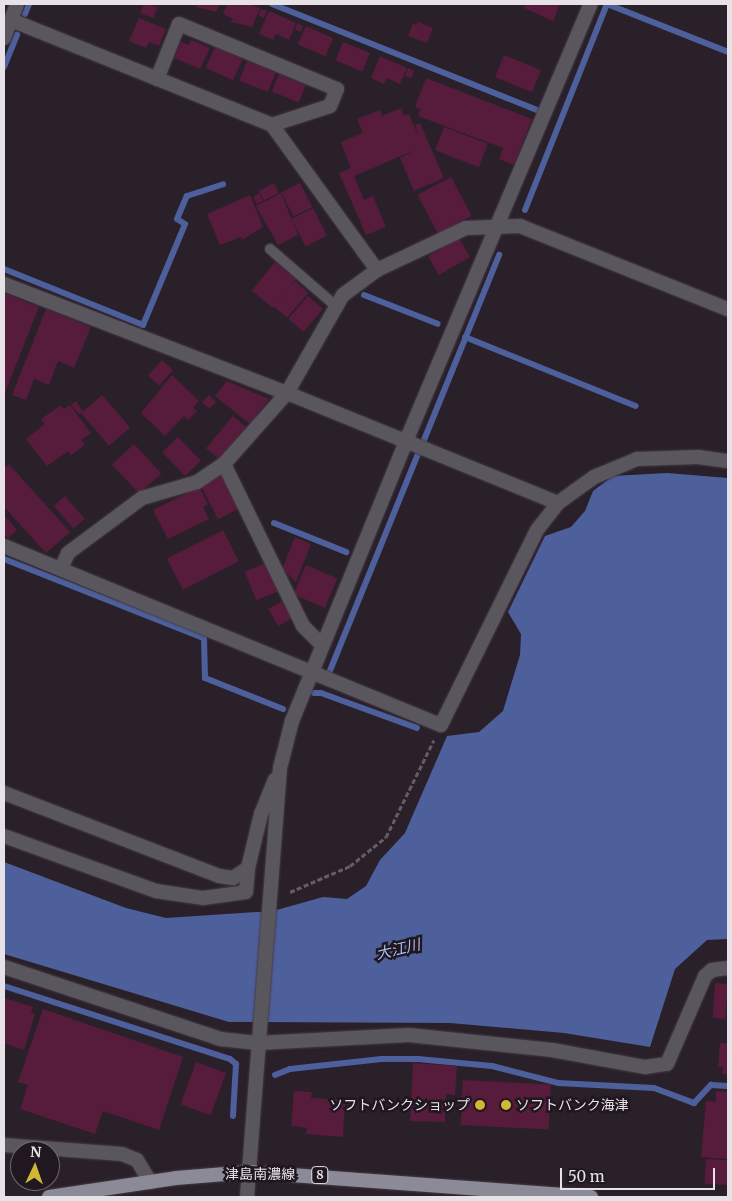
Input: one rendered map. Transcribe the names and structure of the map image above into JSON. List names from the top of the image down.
{
  "streets": {
    "main road": ["津島南濃線", "8"]
  },
  "water": ["大江川"],
  "places": ["ソフトバンクショップ", "ソフトバンク海津"],
  "scale_bar": "50 m",
  "north": "top"
}
